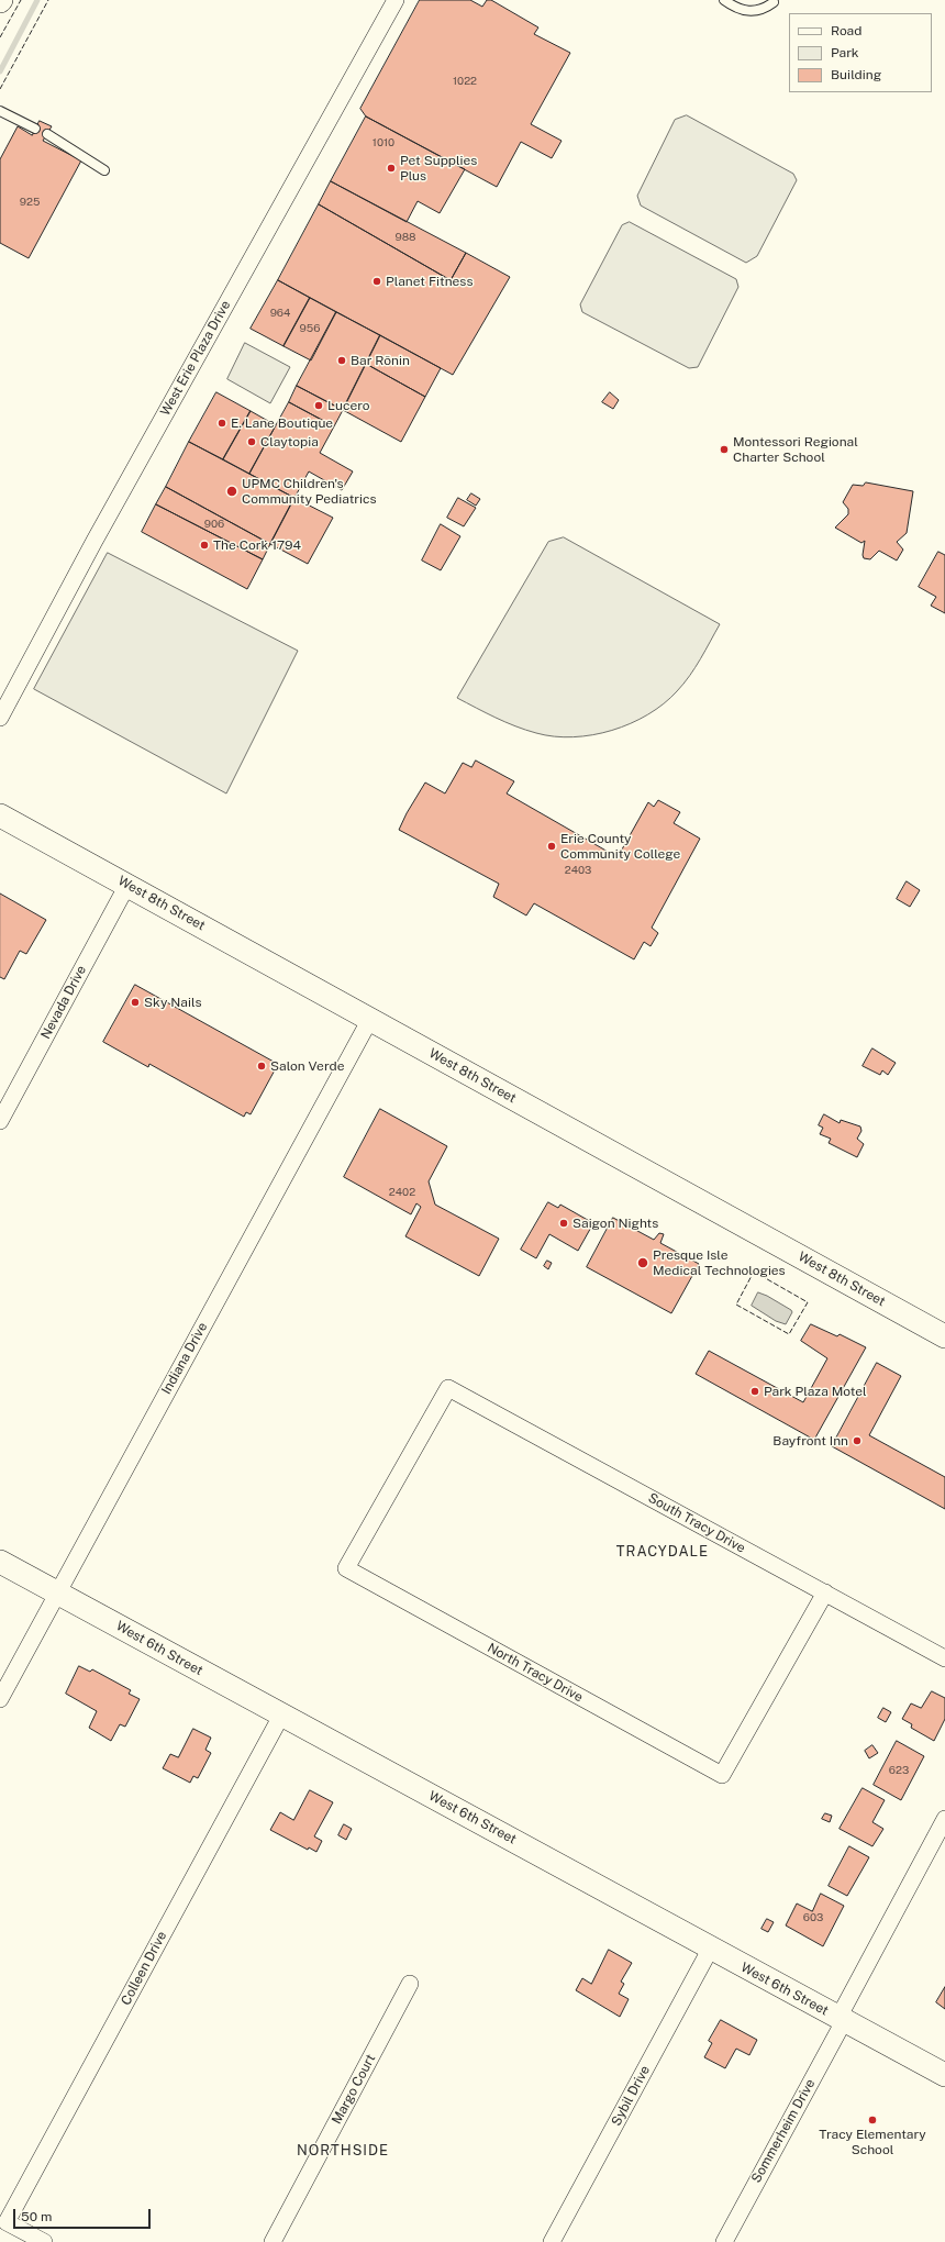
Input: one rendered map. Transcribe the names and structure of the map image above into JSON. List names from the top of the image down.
{
  "streets": {
    "main road": ["West 8th Street", "West 6th Street"],
    "street": [
      "West Erie Plaza Drive",
      "Nevada Drive",
      "Indiana Drive",
      "South Tracy Drive",
      "North Tracy Drive",
      "Colleen Drive",
      "Margo Court",
      "Sybil Drive",
      "Sommerheim Drive"
    ]
  },
  "crossings": [
    ["West 8th Street", "Nevada Drive"],
    ["West 8th Street", "Indiana Drive"],
    ["Indiana Drive", "West 6th Street"],
    ["South Tracy Drive", "North Tracy Drive"],
    ["West 6th Street", "Colleen Drive"],
    ["West 6th Street", "Sybil Drive"],
    ["West 6th Street", "Sommerheim Drive"]
  ],
  "districts": ["TRACYDALE", "NORTHSIDE"],
  "places": [
    "Pet Supplies Plus",
    "Planet Fitness",
    "Bar Rōnin",
    "Lucero",
    "E. Lane Boutique",
    "Claytopia",
    "Montessori Regional Charter School",
    "UPMC Children's Community Pediatrics",
    "The Cork 1794",
    "Erie County Community College",
    "Sky Nails",
    "Salon Verde",
    "Saigon Nights",
    "Presque Isle Medical Technologies",
    "Park Plaza Motel",
    "Bayfront Inn",
    "Tracy Elementary School"
  ],
  "house_numbers": [
    "1022",
    "1010",
    "925",
    "988",
    "964",
    "956",
    "906",
    "2403",
    "2402",
    "623",
    "603"
  ],
  "legend": ["Road", "Park", "Building"],
  "scale_bar": "50 m"
}
